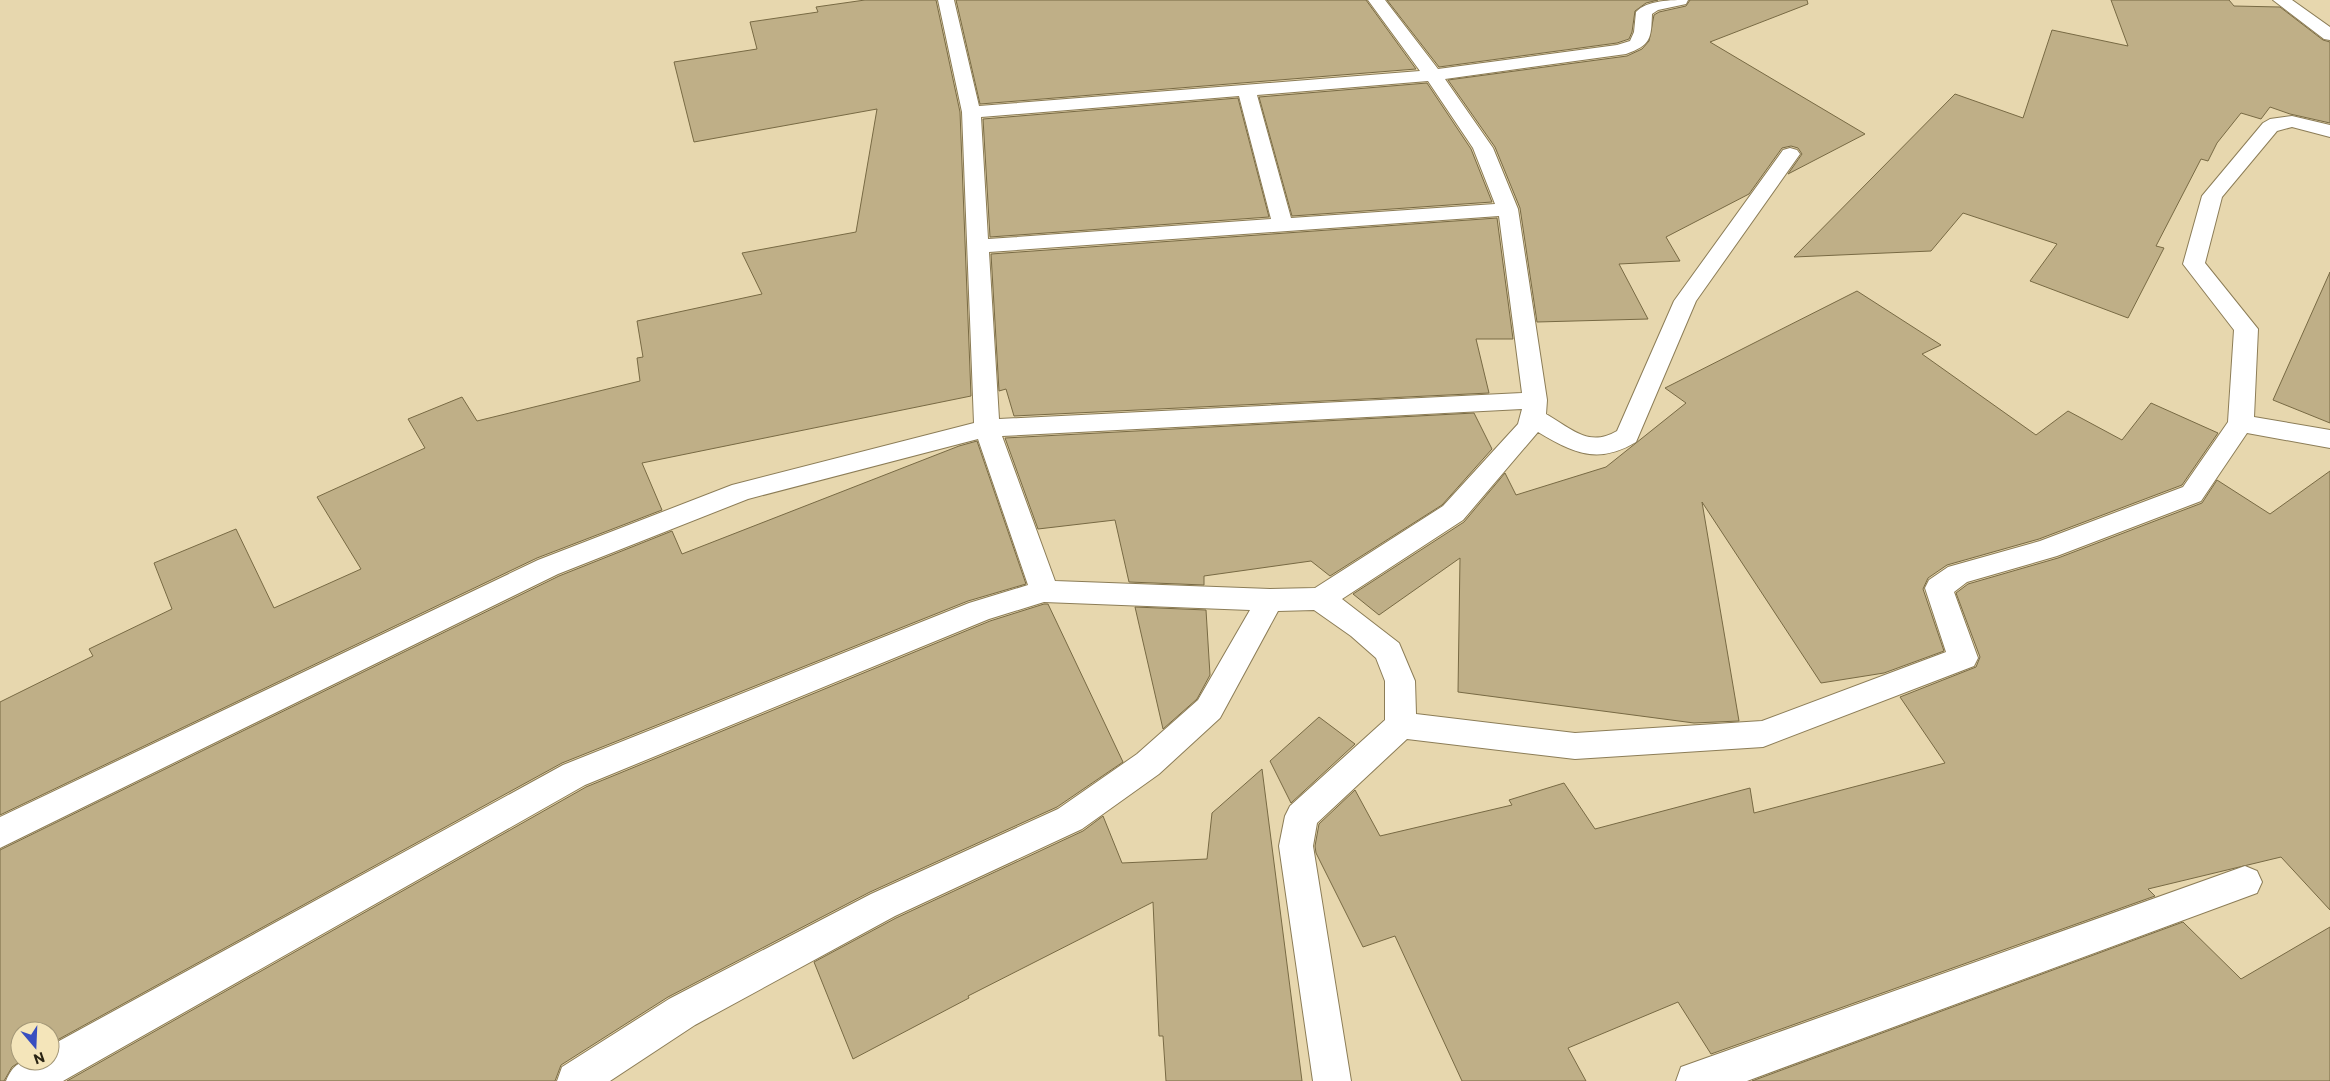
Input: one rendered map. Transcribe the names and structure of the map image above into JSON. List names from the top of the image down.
{
  "north": "bottom"
}
